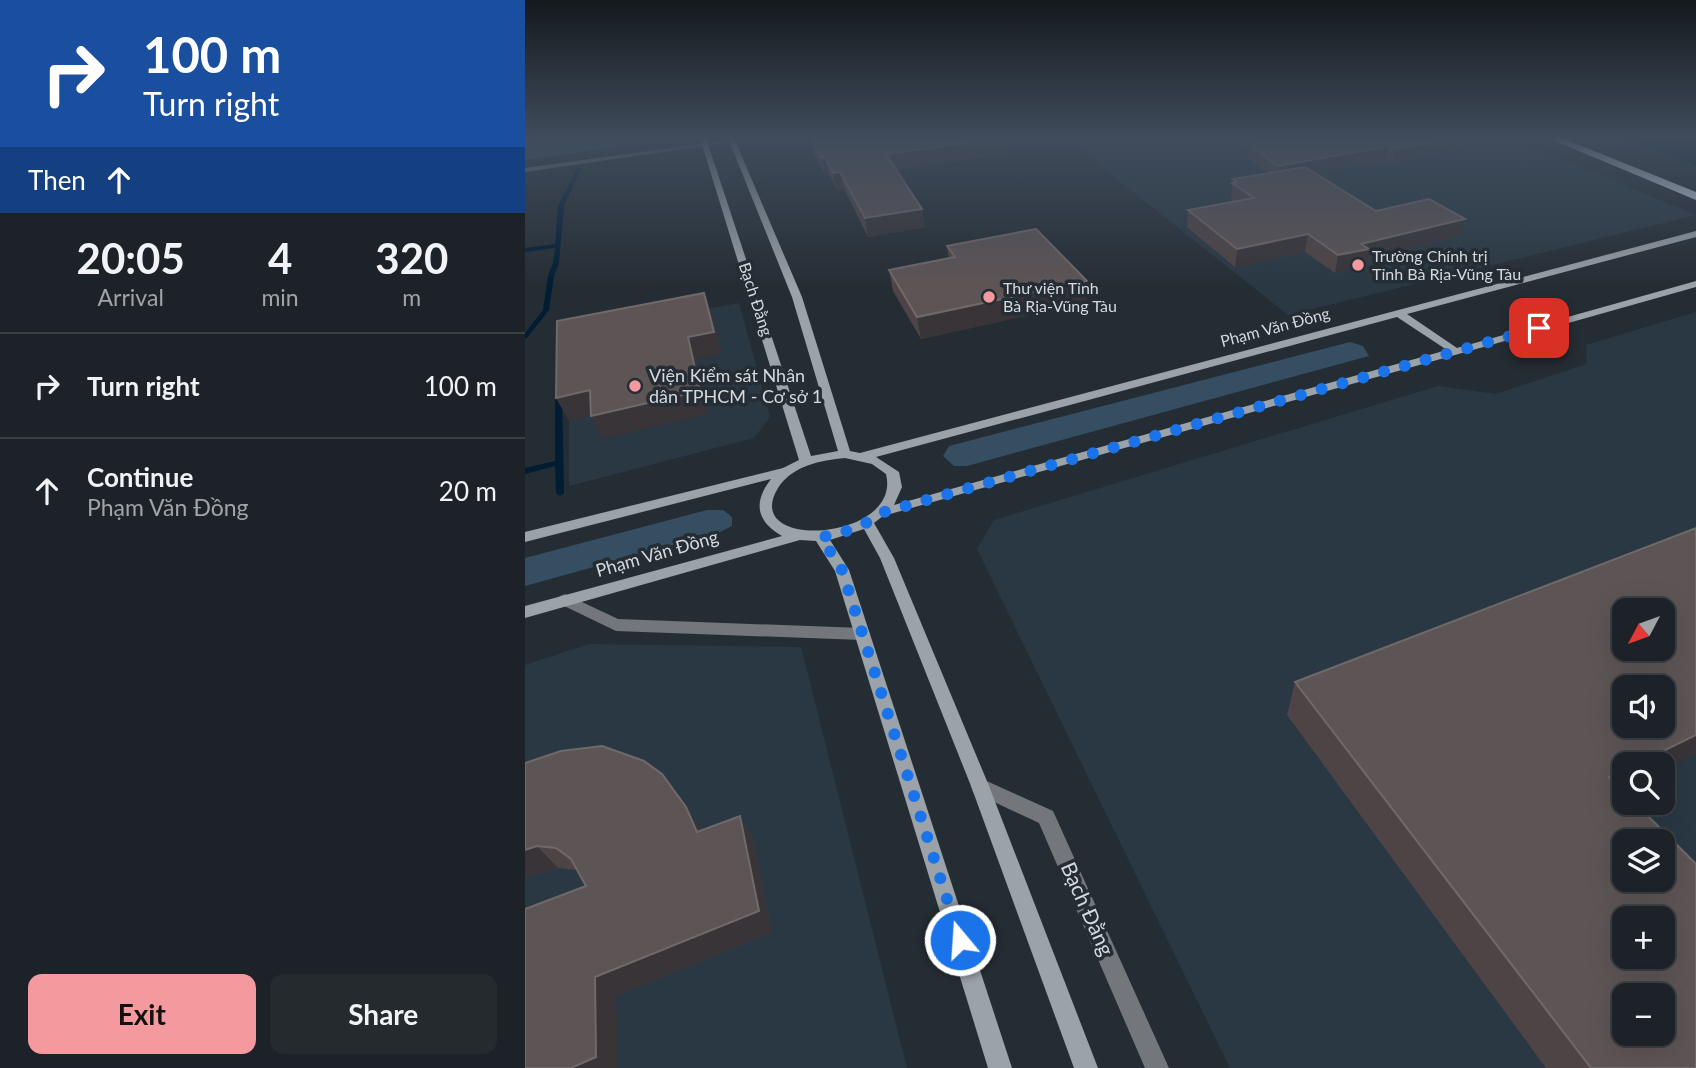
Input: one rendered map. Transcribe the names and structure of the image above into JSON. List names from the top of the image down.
{
  "streets": {
    "street": ["Bạch Đằng", "Phạm Văn Đồng"]
  },
  "crossings": [
    ["Bạch Đằng", "Phạm Văn Đồng"]
  ],
  "places": ["Trường Chính trị Tỉnh Bà Rịa-Vũng Tàu", "Thư viện Tỉnh Bà Rịa-Vũng Tàu", "Viện Kiểm sát Nhân dân TPHCM - Cơ sở 1"],
  "north": "bottom left",
  "page": {
    "turn": ["100 m", "Turn right"],
    "then": "Then",
    "eta": [
      "20:05",
      "Arrival",
      "4",
      "min",
      "320",
      "m"
    ],
    "list": [
      {
        "name": "Turn right",
        "value": "100 m"
      },
      {
        "name": "Continue",
        "note": "Phạm Văn Đồng",
        "value": "20 m"
      }
    ],
    "map_buttons": ["+", "−"],
    "buttons": ["Exit", "Share"]
  }
}
